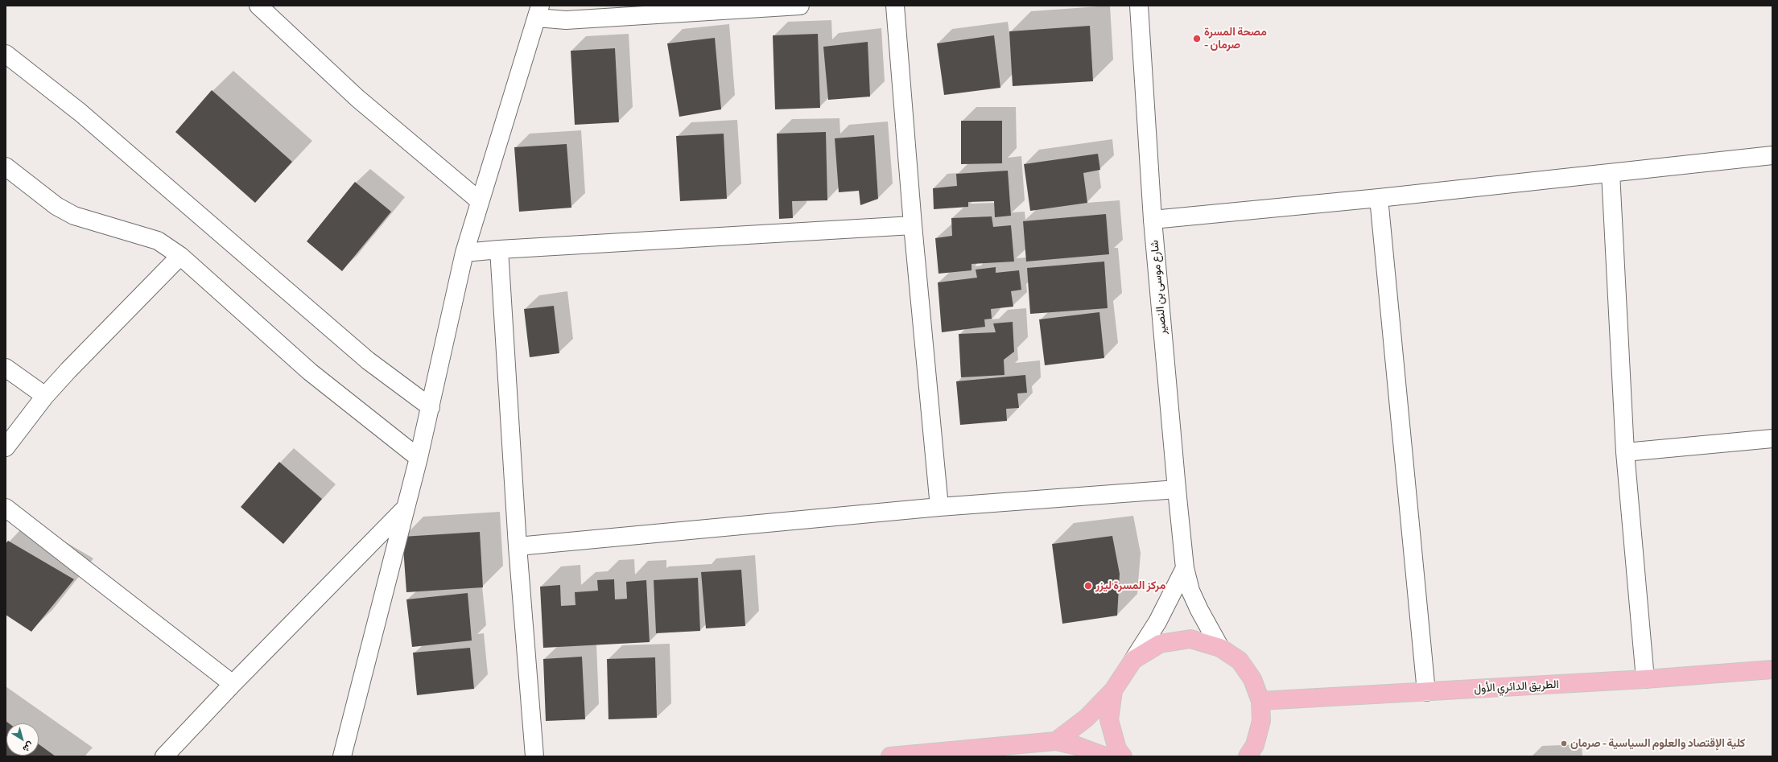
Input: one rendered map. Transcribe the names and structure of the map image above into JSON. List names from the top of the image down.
{
  "streets": {
    "main road": ["الطريق الدائري الأول"],
    "street": ["شارع موسى بن النصير"]
  },
  "places": ["مصحة المسرة - صرمان", "مركز المسرة ليزر", "كلية الإقتصاد والعلوم السياسية - صرمان"],
  "north": "bottom right"
}
